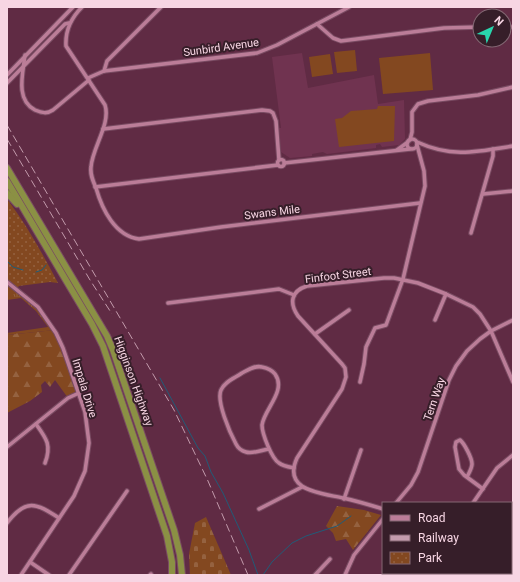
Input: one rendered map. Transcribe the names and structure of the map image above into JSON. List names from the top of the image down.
{
  "streets": {
    "highway": ["Higginson Highway"],
    "street": [
      "Sunbird Avenue",
      "Swans Mile",
      "Finfoot Street",
      "Impala Drive",
      "Tern Way"
    ]
  },
  "crossings": [
    ["Finfoot Street", "Tern Way"]
  ],
  "legend": ["Road", "Railway", "Park"],
  "north": "top right"
}
